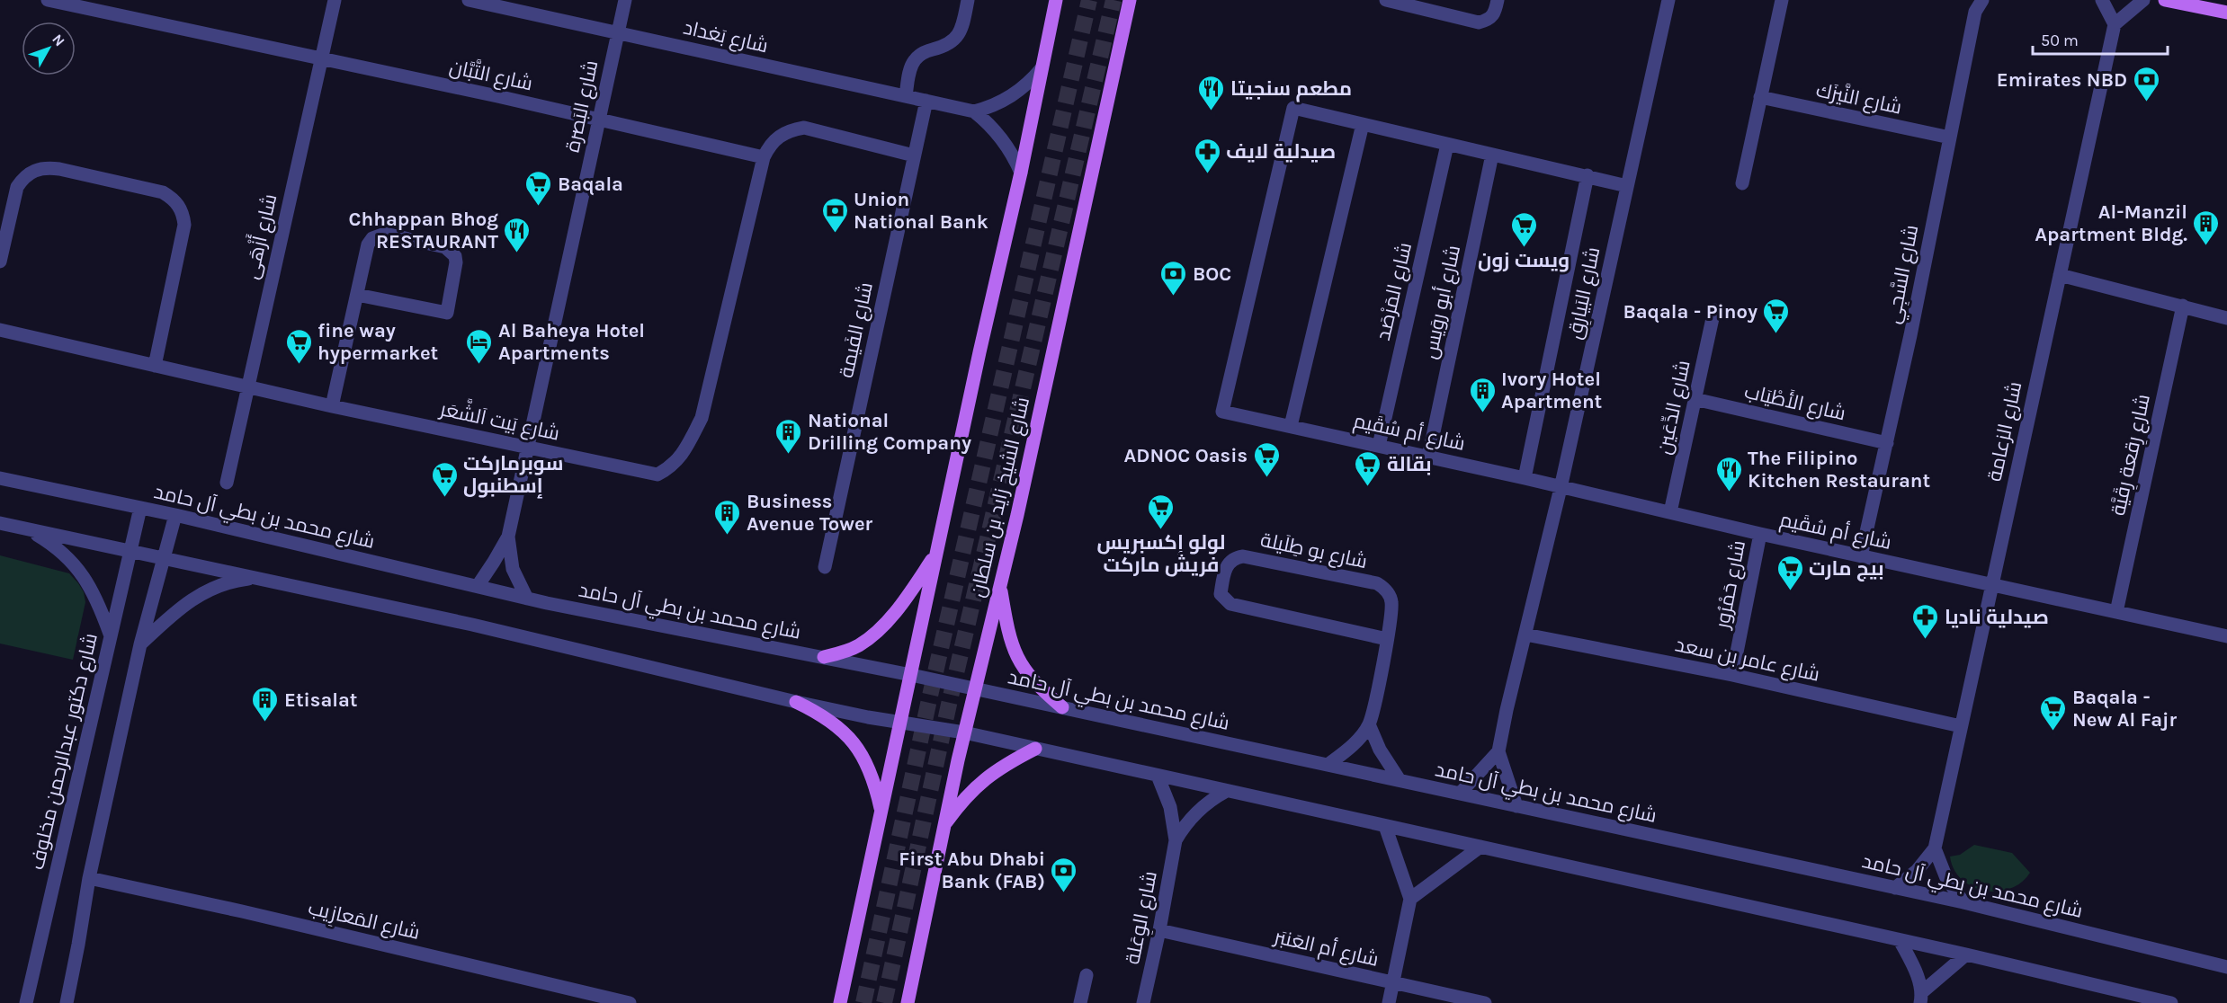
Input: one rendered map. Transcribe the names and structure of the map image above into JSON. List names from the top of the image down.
{
  "streets": {
    "main road": ["شارع الشيخ زايد بن سلطان"],
    "street": [
      "شارع بَغداد",
      "شارع التَّبَّان",
      "شارع النَّيزَك",
      "شارع البَصرة",
      "شارع أَزْهَى",
      "شارع السَّجِي",
      "شارع المَرْصَد",
      "شارع البَيارِق",
      "شارع أبو روَيس",
      "شارع الفَيمة",
      "شارع الأَطْيَاب",
      "شارع الدِّعَين",
      "شارع بَيت اَلشَّعَر",
      "شارع أم سُقَيم",
      "شارع الزعامة",
      "شارع رِقعة رِقَيَّة",
      "شارع محمد بن بطي آل حامد",
      "شارع بو طِلَيلة",
      "شارع حَمْرُور",
      "شارع عامر بن سعد",
      "شارع دكتور عبدالرحمن مخلوف",
      "شارع الوِعَلة",
      "شارع المَعازِيب",
      "شارع أم العَنبَر"
    ]
  },
  "crossings": [
    ["شارع بَغداد", "شارع البَصرة"],
    ["شارع بَغداد", "شارع الفَيمة"],
    ["شارع التَّبَّان", "شارع البَصرة"],
    ["شارع التَّبَّان", "شارع أَزْهَى"],
    ["شارع التَّبَّان", "شارع بَيت اَلشَّعَر"],
    ["شارع النَّيزَك", "شارع السَّجِي"],
    ["شارع البَصرة", "شارع بَيت اَلشَّعَر"],
    ["شارع البَصرة", "شارع محمد بن بطي آل حامد"],
    ["شارع أَزْهَى", "شارع بَيت اَلشَّعَر"],
    ["شارع السَّجِي", "شارع الأَطْيَاب"],
    ["شارع السَّجِي", "شارع أم سُقَيم"],
    ["شارع المَرْصَد", "شارع أم سُقَيم"],
    ["شارع البَيارِق", "شارع أم سُقَيم"],
    ["شارع البَيارِق", "شارع محمد بن بطي آل حامد"],
    ["شارع البَيارِق", "شارع عامر بن سعد"],
    ["شارع أبو روَيس", "شارع أم سُقَيم"],
    ["شارع الأَطْيَاب", "شارع الدِّعَين"],
    ["شارع الدِّعَين", "شارع أم سُقَيم"],
    ["شارع أم سُقَيم", "شارع الزعامة"],
    ["شارع أم سُقَيم", "شارع رِقعة رِقَيَّة"],
    ["شارع أم سُقَيم", "شارع حَمْرُور"],
    ["شارع الزعامة", "شارع محمد بن بطي آل حامد"],
    ["شارع الزعامة", "شارع عامر بن سعد"],
    ["شارع الشيخ زايد بن سلطان", "شارع محمد بن بطي آل حامد"],
    ["شارع محمد بن بطي آل حامد", "شارع بو طِلَيلة"],
    ["شارع محمد بن بطي آل حامد", "شارع دكتور عبدالرحمن مخلوف"],
    ["شارع حَمْرُور", "شارع عامر بن سعد"],
    ["شارع الوِعَلة", "شارع أم العَنبَر"]
  ],
  "places": {
    "bank": [
      "Emirates NBD",
      "Union National Bank",
      "BOC",
      "First Abu Dhabi Bank (FAB)"
    ],
    "restaurant": ["مطعم سنجيتا", "Chhappan Bhog RESTAURANT", "The Filipino Kitchen Restaurant"],
    "pharmacy": ["صيدلية لايف", "صيدلية ناديا"],
    "supermarket": [
      "Baqala",
      "ويست زون",
      "Baqala - Pinoy",
      "fine way hypermarket",
      "ADNOC Oasis",
      "بقالة",
      "سوبرماركت إسطنبول",
      "لولو إكسبريس فريش ماركت",
      "بيج مارت",
      "Baqala - New Al Fajr"
    ],
    "building": [
      "Al-Manzil Apartment Bldg.",
      "Ivory Hotel Apartment",
      "National Drilling Company",
      "Business Avenue Tower",
      "Etisalat"
    ],
    "hotel": ["Al Baheya Hotel Apartments"]
  },
  "scale_bar": "50 m",
  "north": "top right"
}
